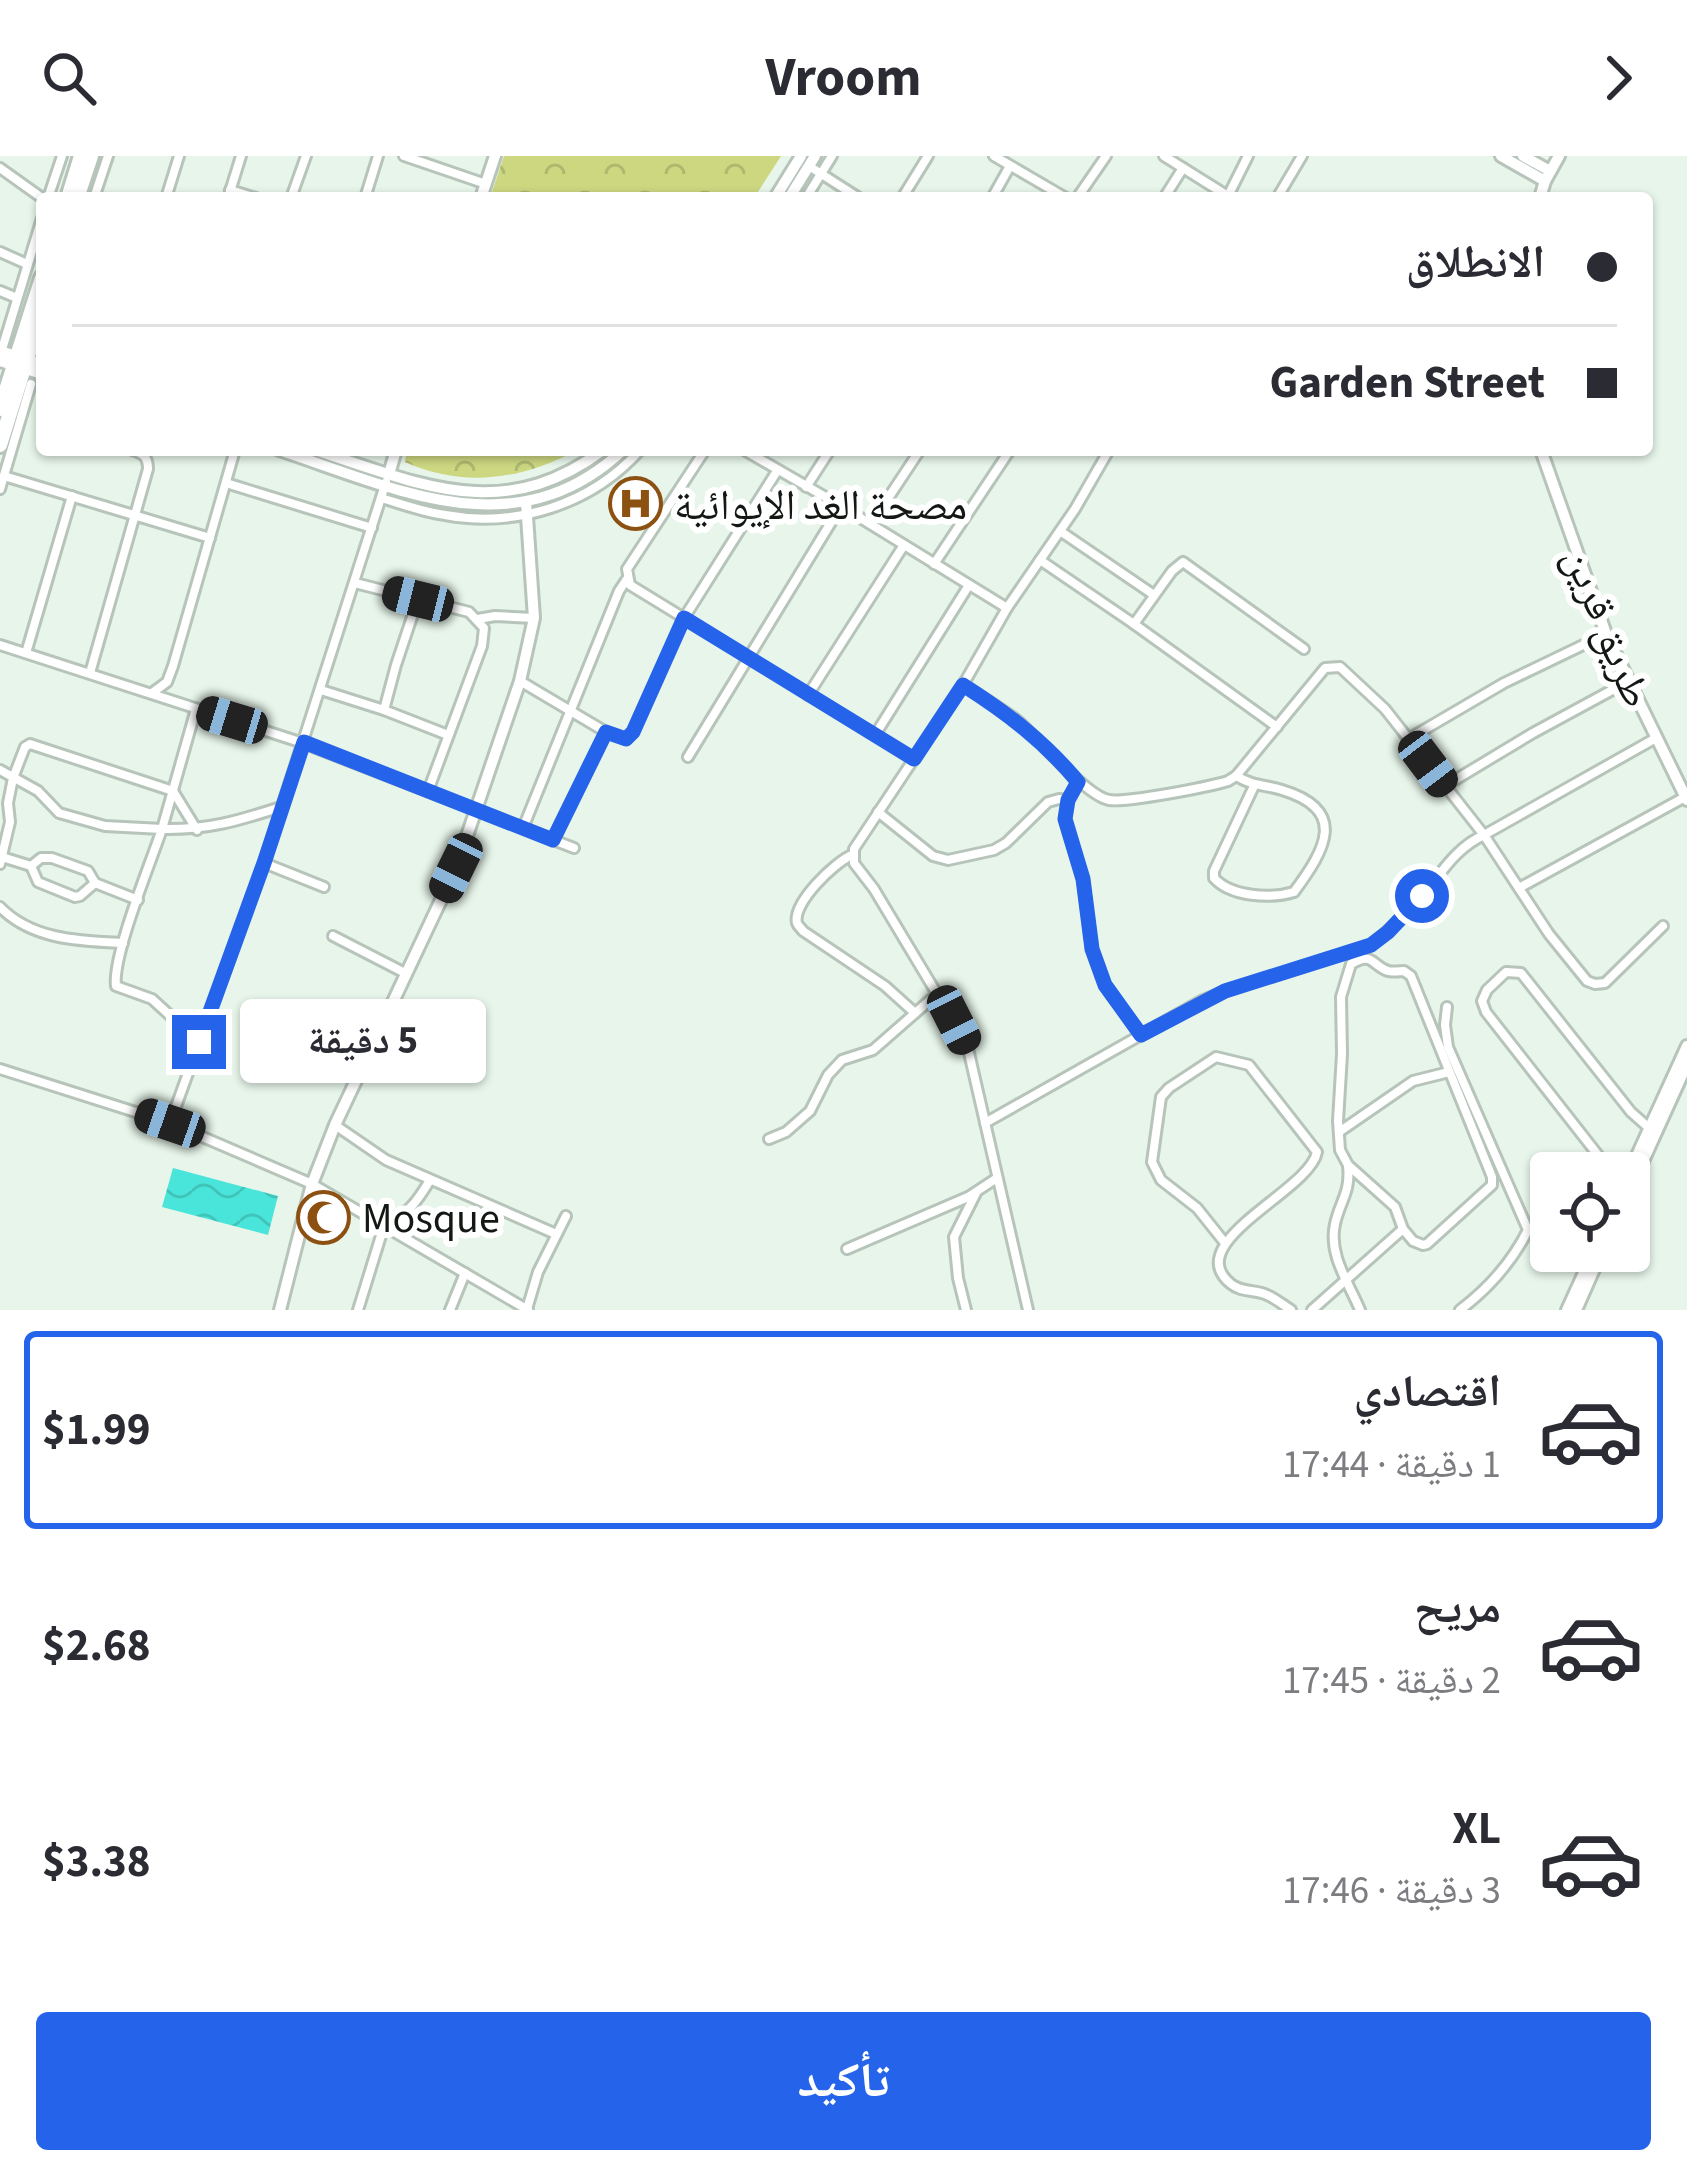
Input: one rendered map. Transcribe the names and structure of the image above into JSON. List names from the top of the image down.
{
  "streets": {
    "main road": ["طريق قرين"]
  },
  "places": {
    "hospital": ["مصحة الغد الإيوائية"],
    "mosque": ["Mosque"]
  },
  "page": {
    "header": "Vroom",
    "banner": ["الانطلاق", "Garden Street"],
    "bubble": "5 دقيقة",
    "list": [
      {
        "name": "اقتصادي",
        "note": "1 دقيقة · 17:44",
        "value": "$1.99"
      },
      {
        "name": "مريح",
        "note": "2 دقيقة · 17:45",
        "value": "$2.68"
      },
      {
        "name": "XL",
        "note": "3 دقيقة · 17:46",
        "value": "$3.38"
      }
    ],
    "buttons": "تأكيد"
  }
}
